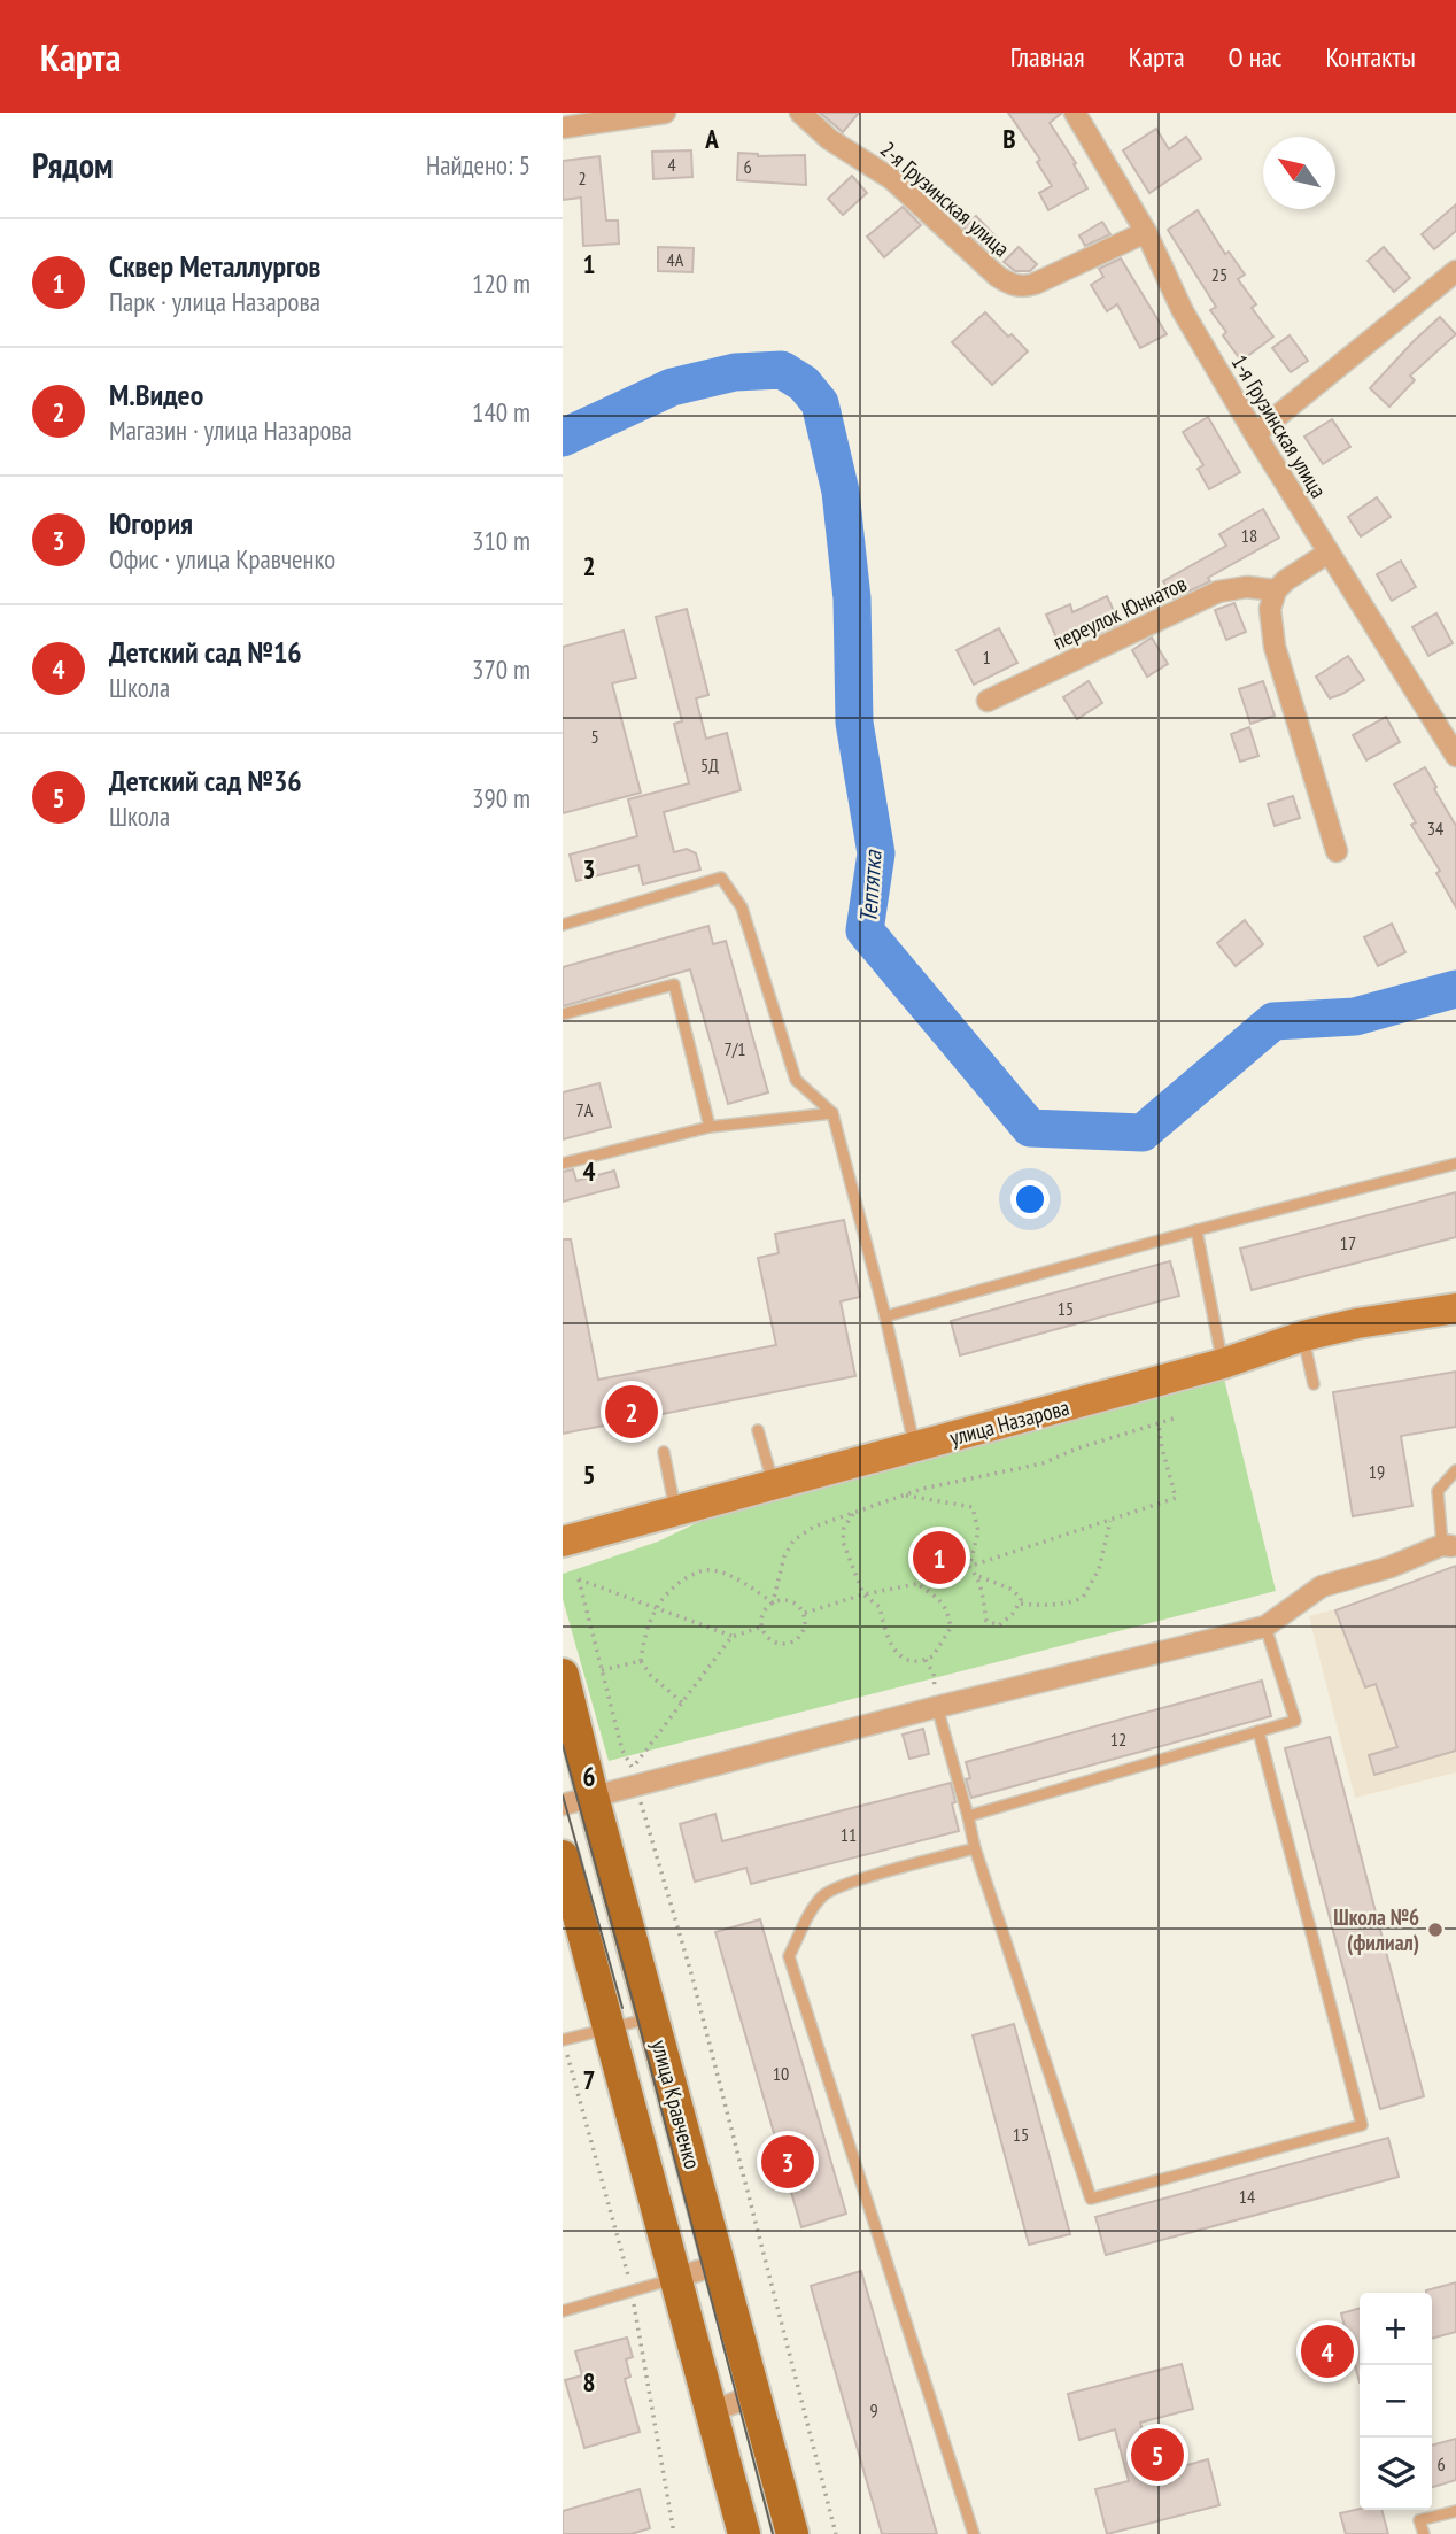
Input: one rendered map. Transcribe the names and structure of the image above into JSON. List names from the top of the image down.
{
  "streets": {
    "main road": ["улица Назарова", "улица Кравченко"],
    "street": ["2-я Грузинская улица", "1-я Грузинская улица", "переулок Юннатов"]
  },
  "crossings": [
    ["2-я Грузинская улица", "1-я Грузинская улица"]
  ],
  "water": ["Тептятка"],
  "places": ["Школа №6 (филиал)"],
  "house_numbers": [
    "4",
    "6",
    "2",
    "4А",
    "25",
    "18",
    "1",
    "5",
    "5Д",
    "34",
    "7/1",
    "7А",
    "17",
    "15",
    "19",
    "12",
    "11",
    "10",
    "15",
    "14",
    "9",
    "6"
  ],
  "north": "top left",
  "page": {
    "header": "Карта",
    "nav": [
      "Главная",
      "Карта",
      "О нас",
      "Контакты"
    ],
    "heading": ["Рядом", "Найдено: 5"],
    "list": [
      {
        "mark": "1",
        "name": "Сквер Металлургов",
        "note": "Парк · улица Назарова",
        "value": "120 m"
      },
      {
        "mark": "2",
        "name": "М.Видео",
        "note": "Магазин · улица Назарова",
        "value": "140 m"
      },
      {
        "mark": "3",
        "name": "Югория",
        "note": "Офис · улица Кравченко",
        "value": "310 m"
      },
      {
        "mark": "4",
        "name": "Детский сад №16",
        "note": "Школа",
        "value": "370 m"
      },
      {
        "mark": "5",
        "name": "Детский сад №36",
        "note": "Школа",
        "value": "390 m"
      }
    ],
    "pins": [
      "2",
      "1",
      "3",
      "4",
      "5"
    ],
    "map_buttons": ["+", "−"]
  },
  "grid": {
    "columns": ["A", "B"],
    "rows": [
      "1",
      "2",
      "3",
      "4",
      "5",
      "6",
      "7",
      "8"
    ]
  }
}
